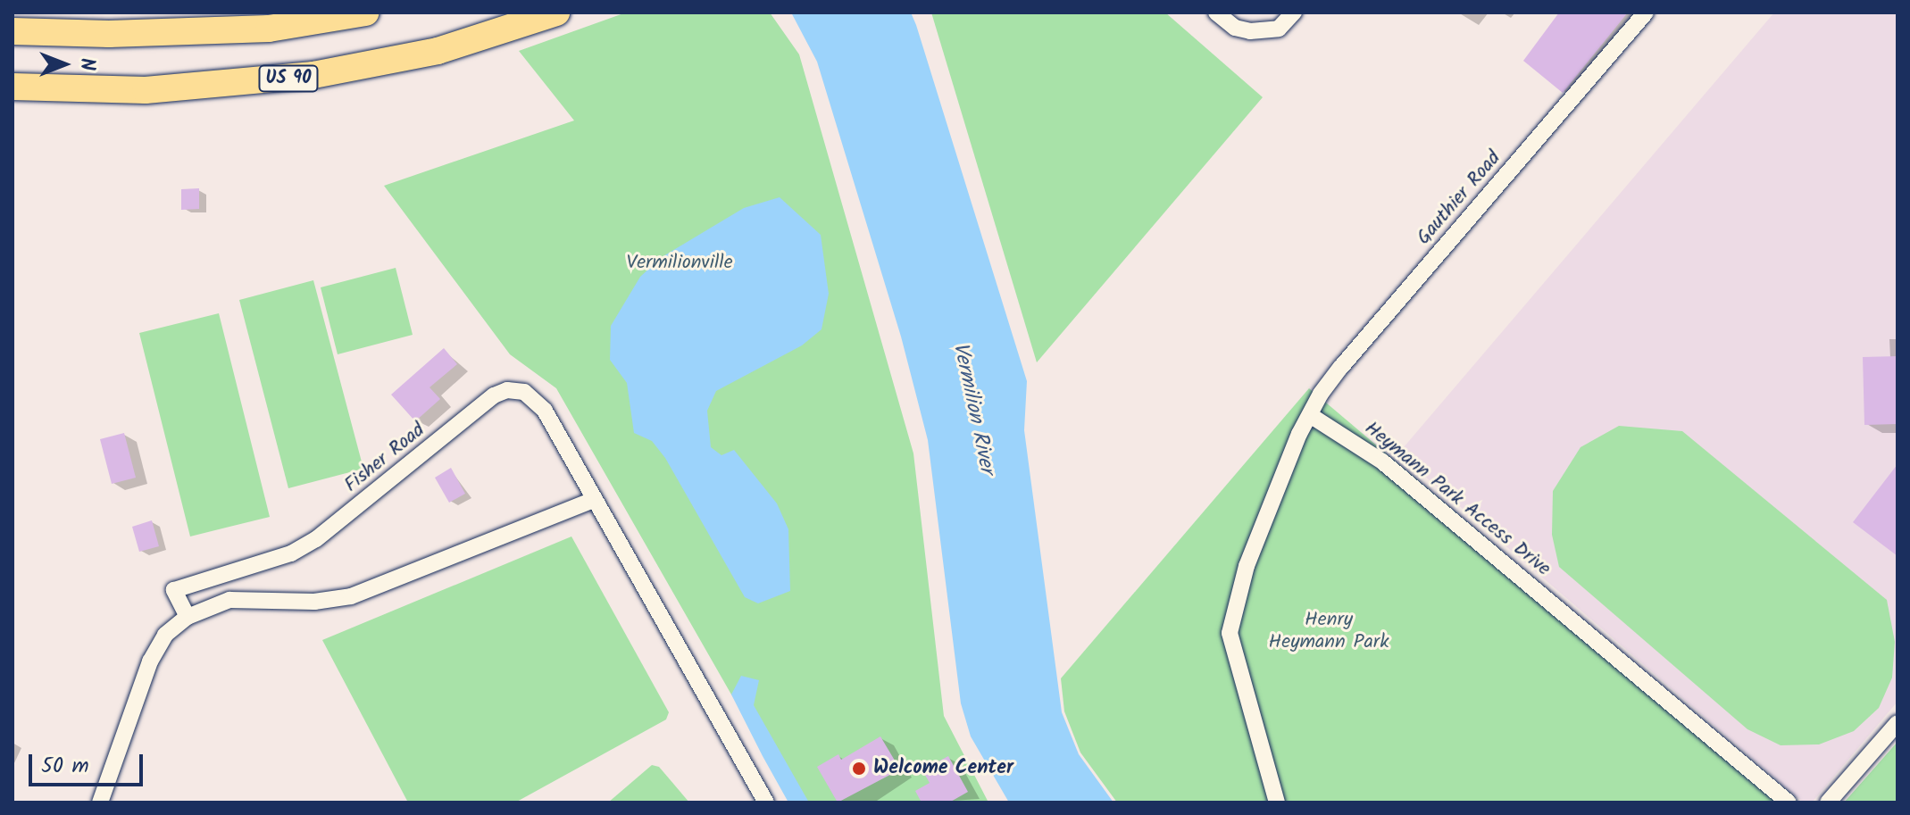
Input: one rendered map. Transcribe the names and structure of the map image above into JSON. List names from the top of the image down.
{
  "streets": {
    "highway": ["US 90"],
    "street": ["Gauthier Road", "Fisher Road", "Heymann Park Access Drive"]
  },
  "crossings": [
    ["Gauthier Road", "Heymann Park Access Drive"]
  ],
  "water": ["Vermilion River"],
  "parks": ["Vermilionville", "Henry Heymann Park"],
  "places": ["Welcome Center"],
  "scale_bar": "50 m",
  "north": "right"
}
